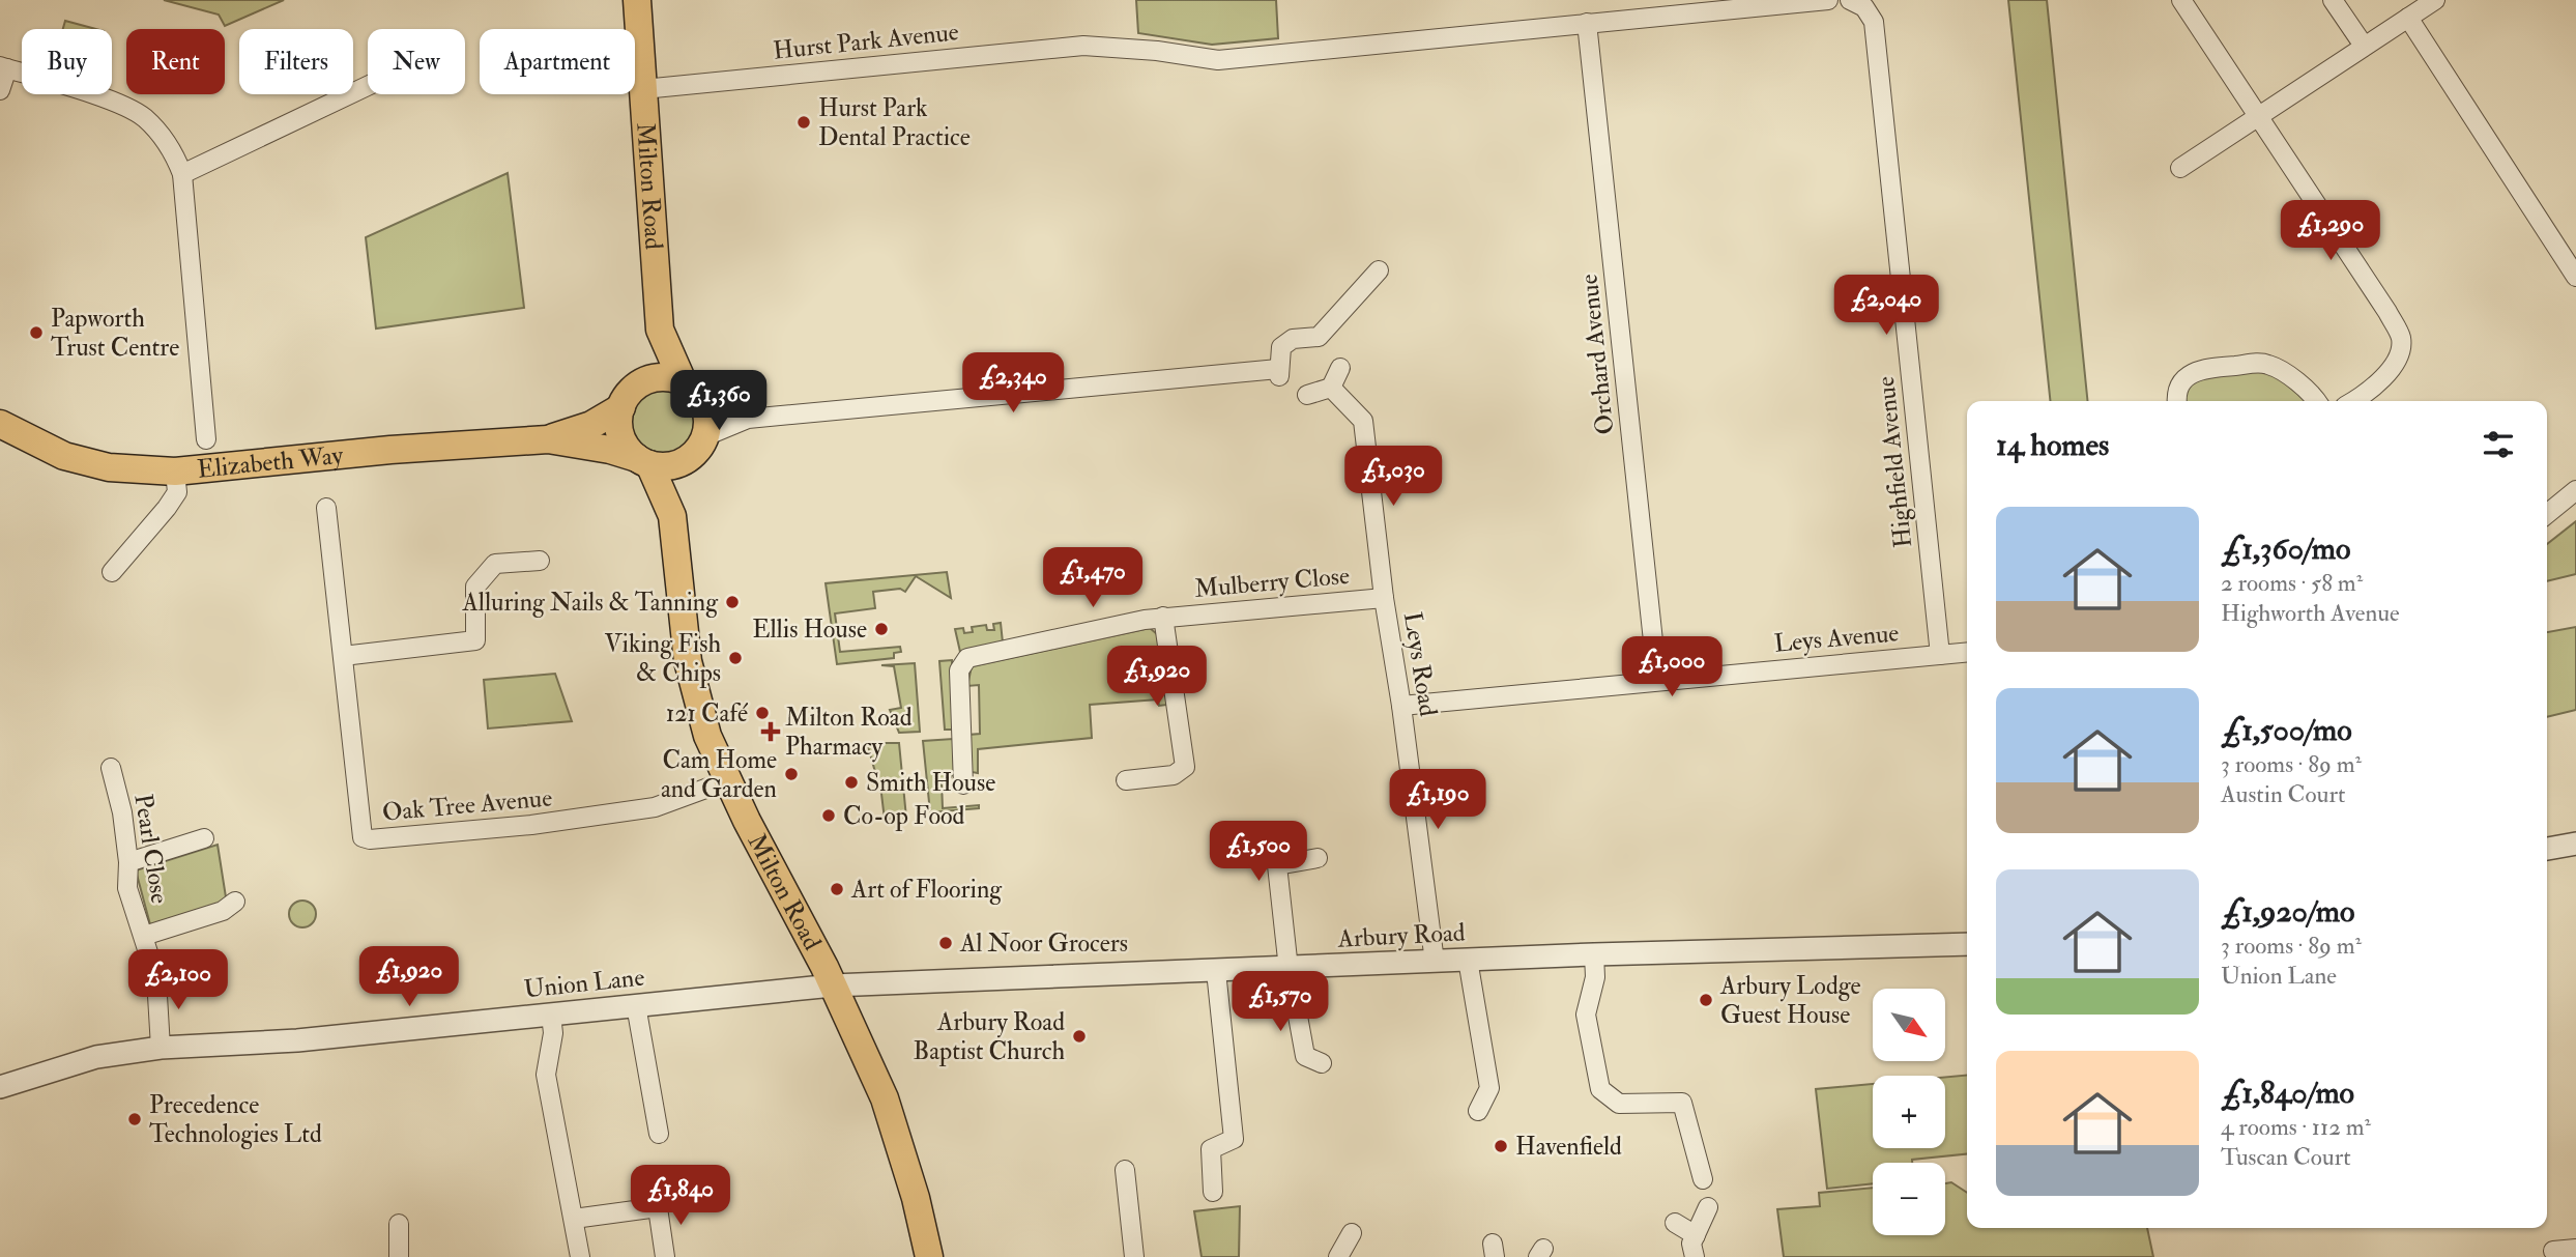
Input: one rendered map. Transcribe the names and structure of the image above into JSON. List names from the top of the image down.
{
  "streets": {
    "main road": ["Milton Road", "Elizabeth Way"],
    "street": [
      "Hurst Park Avenue",
      "Orchard Avenue",
      "Highfield Avenue",
      "Mulberry Close",
      "Leys Avenue",
      "Leys Road",
      "Oak Tree Avenue",
      "Pearl Close",
      "Arbury Road",
      "Union Lane"
    ]
  },
  "crossings": [
    ["Hurst Park Avenue", "Milton Road"],
    ["Hurst Park Avenue", "Orchard Avenue"],
    ["Milton Road", "Elizabeth Way"],
    ["Milton Road", "Oak Tree Avenue"],
    ["Milton Road", "Arbury Road"],
    ["Milton Road", "Union Lane"],
    ["Orchard Avenue", "Leys Avenue"],
    ["Highfield Avenue", "Leys Avenue"],
    ["Mulberry Close", "Leys Road"],
    ["Leys Avenue", "Leys Road"],
    ["Leys Road", "Arbury Road"],
    ["Pearl Close", "Union Lane"],
    ["Arbury Road", "Union Lane"]
  ],
  "places": {
    "other": [
      "Hurst Park Dental Practice",
      "Papworth Trust Centre",
      "Alluring Nails & Tanning",
      "Ellis House",
      "Viking Fish & Chips",
      "121 Café",
      "Cam Home and Garden",
      "Smith House",
      "Co-op Food",
      "Art of Flooring",
      "Al Noor Grocers",
      "Arbury Lodge Guest House",
      "Arbury Road Baptist Church",
      "Precedence Technologies Ltd",
      "Havenfield"
    ],
    "health": ["Milton Road Pharmacy"]
  },
  "north": "bottom right",
  "page": {
    "chip": [
      "Buy",
      "Rent",
      "Filters",
      "New",
      "Apartment"
    ],
    "price": [
      "£1,290",
      "£2,040",
      "£2,340",
      "£1,360",
      "£1,030",
      "£1,470",
      "£1,000",
      "£1,920",
      "£1,190",
      "£1,500",
      "£1,920",
      "£2,100",
      "£1,570",
      "£1,840"
    ],
    "heading": "14 homes",
    "list": [
      {
        "name": "£1,360/mo",
        "note": "2 rooms · 58 m² · Highworth Avenue"
      },
      {
        "name": "£1,500/mo",
        "note": "3 rooms · 89 m² · Austin Court"
      },
      {
        "name": "£1,920/mo",
        "note": "3 rooms · 89 m² · Union Lane"
      },
      {
        "name": "£1,840/mo",
        "note": "4 rooms · 112 m² · Tuscan Court"
      }
    ],
    "map_buttons": ["+", "−"]
  }
}
